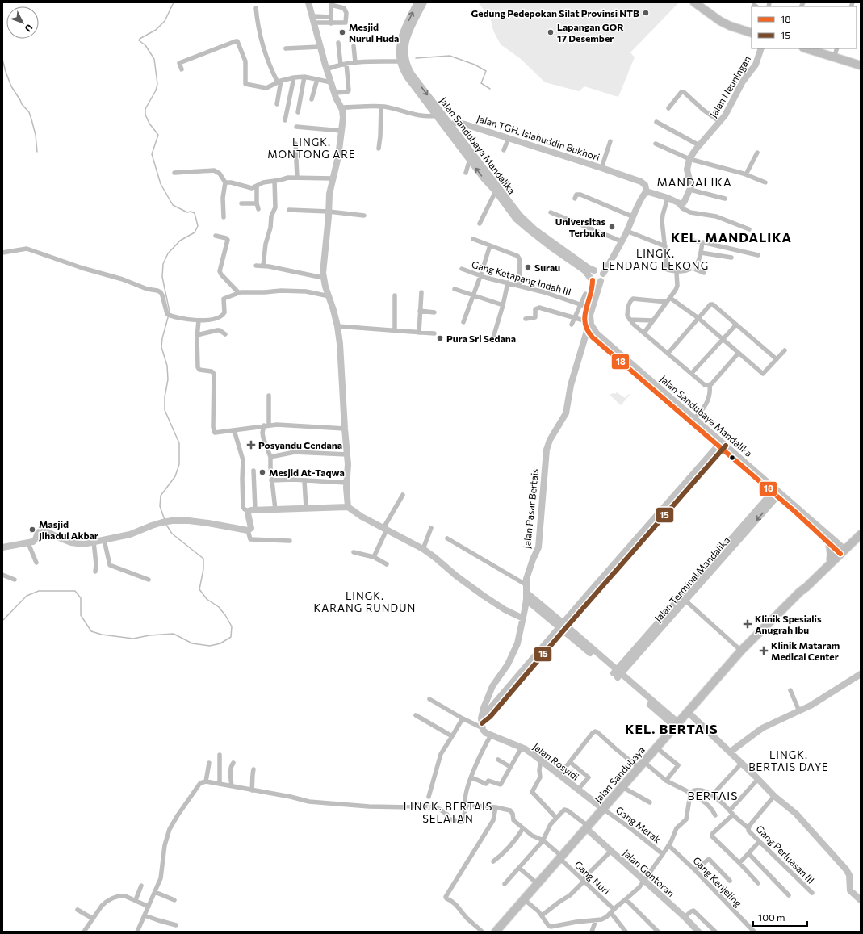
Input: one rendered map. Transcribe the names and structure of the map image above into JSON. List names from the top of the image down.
{
  "streets": {
    "highway": ["Jalan Sandubaya"],
    "street": [
      "Jalan Neuningan",
      "Jalan TGH. Islahuddin Bukhori",
      "Jalan Sandubaya Mandalika",
      "Gang Ketapang Indah III",
      "Jalan Pasar Bertais",
      "Jalan Terminal Mandalika",
      "Jalan Rosyidi",
      "Gang Merak",
      "Gang Perluasan III",
      "Jalan Gontoran",
      "Gang Nuri",
      "Gang Kenjeling"
    ]
  },
  "crossings": [
    ["Jalan TGH. Islahuddin Bukhori", "Jalan Sandubaya Mandalika"],
    ["Jalan Sandubaya Mandalika", "Jalan Terminal Mandalika"],
    ["Jalan Sandubaya Mandalika", "Jalan Sandubaya"],
    ["Jalan Pasar Bertais", "Jalan Rosyidi"],
    ["Jalan Rosyidi", "Jalan Sandubaya"],
    ["Jalan Rosyidi", "Gang Merak"],
    ["Jalan Sandubaya", "Gang Merak"],
    ["Jalan Sandubaya", "Jalan Gontoran"],
    ["Jalan Sandubaya", "Gang Nuri"]
  ],
  "districts": [
    "LINGK. MONTONG ARE",
    "MANDALIKA",
    "KEL. MANDALIKA",
    "LINGK. LENDANG LEKONG",
    "LINGK. KARANG RUNDUN",
    "KEL. BERTAIS",
    "LINGK. BERTAIS DAYE",
    "BERTAIS",
    "LINGK. BERTAIS SELATAN"
  ],
  "places": {
    "other": [
      "Gedung Pedepokan Silat Provinsi NTB",
      "Mesjid Nurul Huda",
      "Lapangan GOR 17 Desember",
      "Universitas Terbuka",
      "Surau",
      "Pura Sri Sedana",
      "Mesjid At-Taqwa",
      "Masjid Jihadul Akbar"
    ],
    "health": ["Posyandu Cendana", "Klinik Spesialis Anugrah Ibu", "Klinik Mataram Medical Center"]
  },
  "lines": ["transit line 18", "transit line 15"],
  "legend": ["18", "15"],
  "scale_bar": "100 m",
  "north": "bottom right"
}
